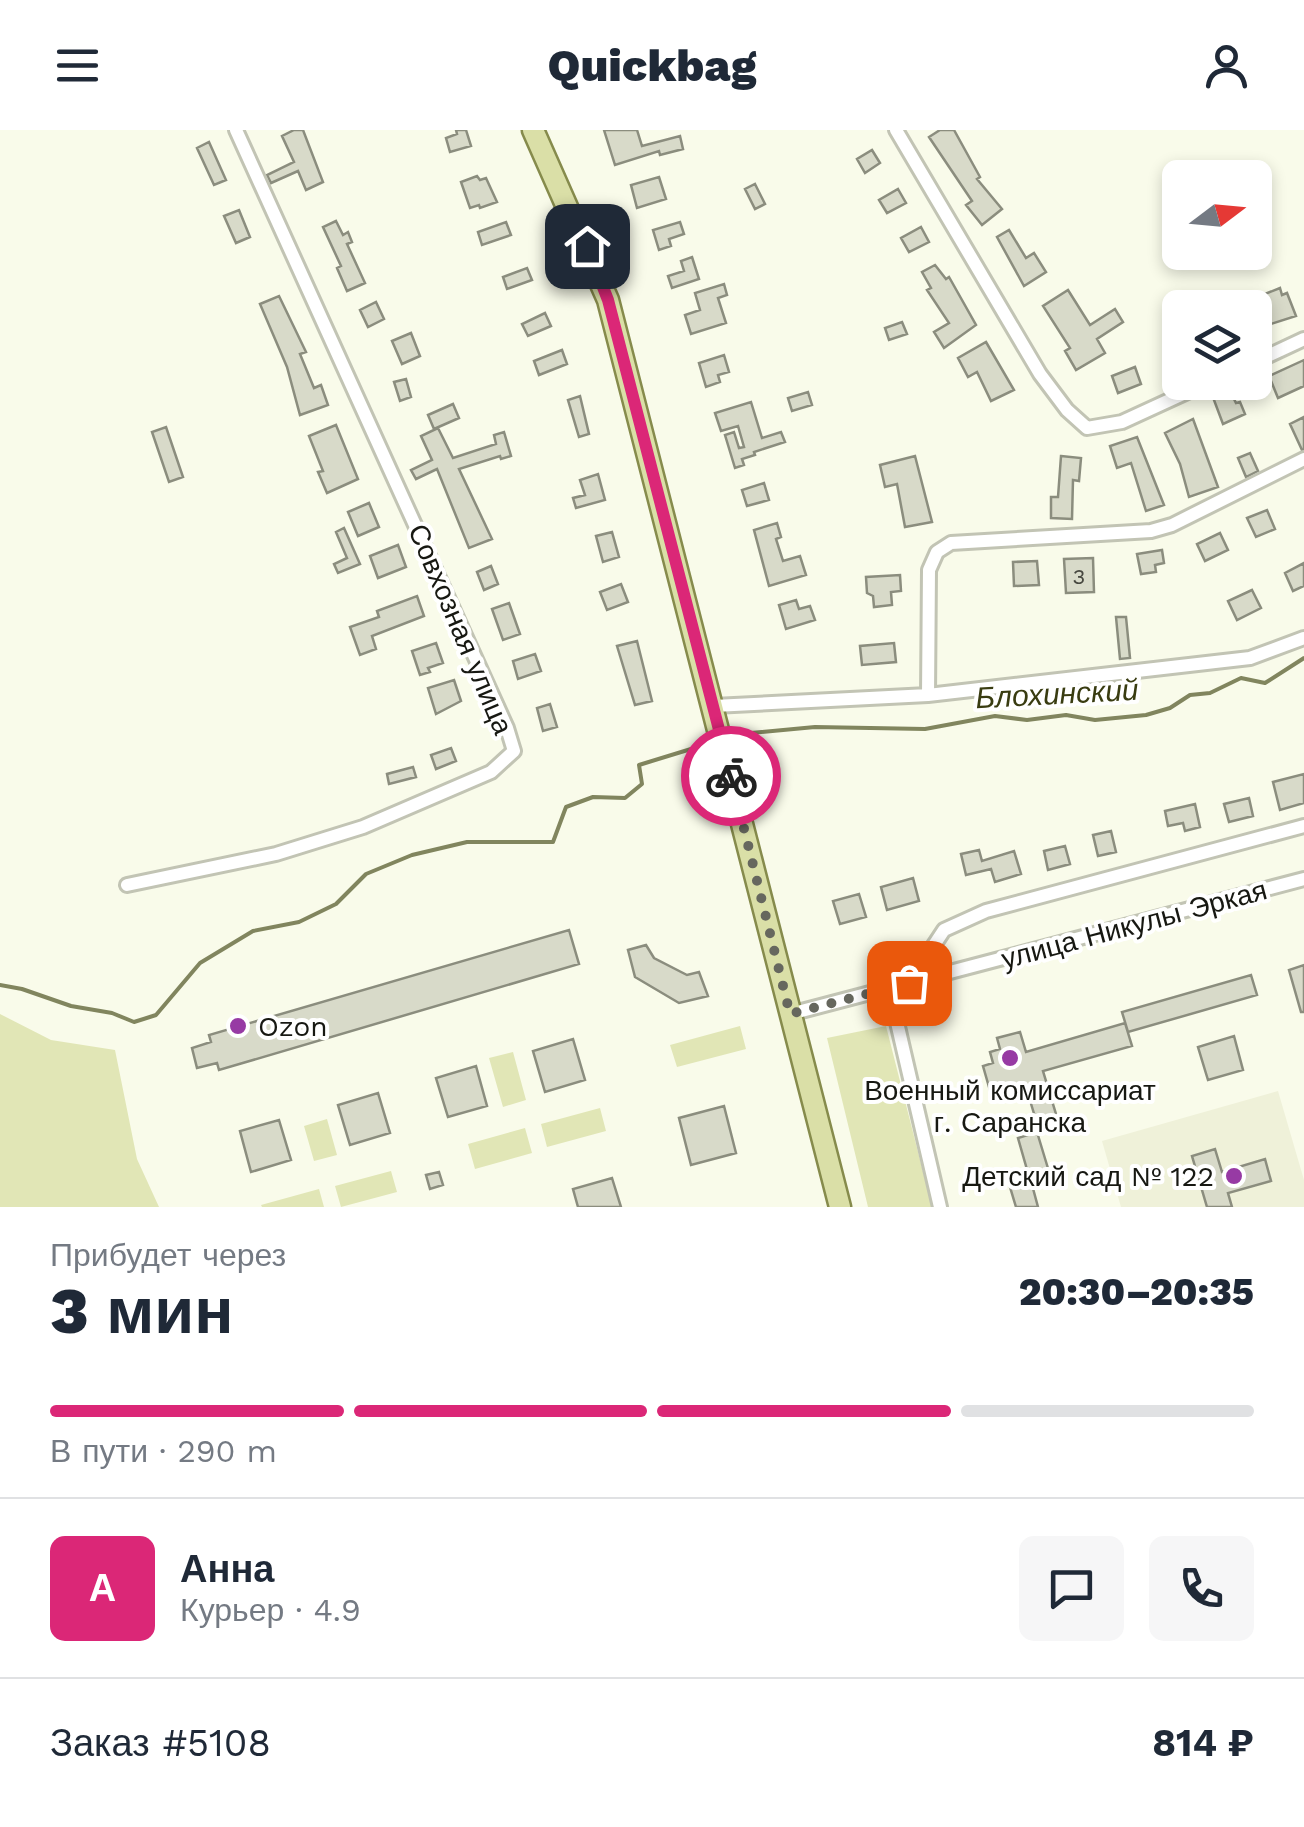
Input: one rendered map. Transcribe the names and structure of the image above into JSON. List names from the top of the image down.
{
  "streets": {
    "street": ["Совхозная улица", "улица Никулы Эркая"]
  },
  "water": ["Блохинский"],
  "places": ["Ozon", "Военный комиссариат г. Саранска", "Детский сад № 122"],
  "house_numbers": ["3"],
  "north": "right",
  "page": {
    "header": "Quickbag",
    "heading": ["3 мин", "Прибудет через", "20:30–20:35"],
    "panel": [
      "Анна",
      "Курьер · 4.9",
      "Заказ #5108",
      "814 ₽"
    ],
    "bar": "В пути · 290 m",
    "round": "А"
  }
}
